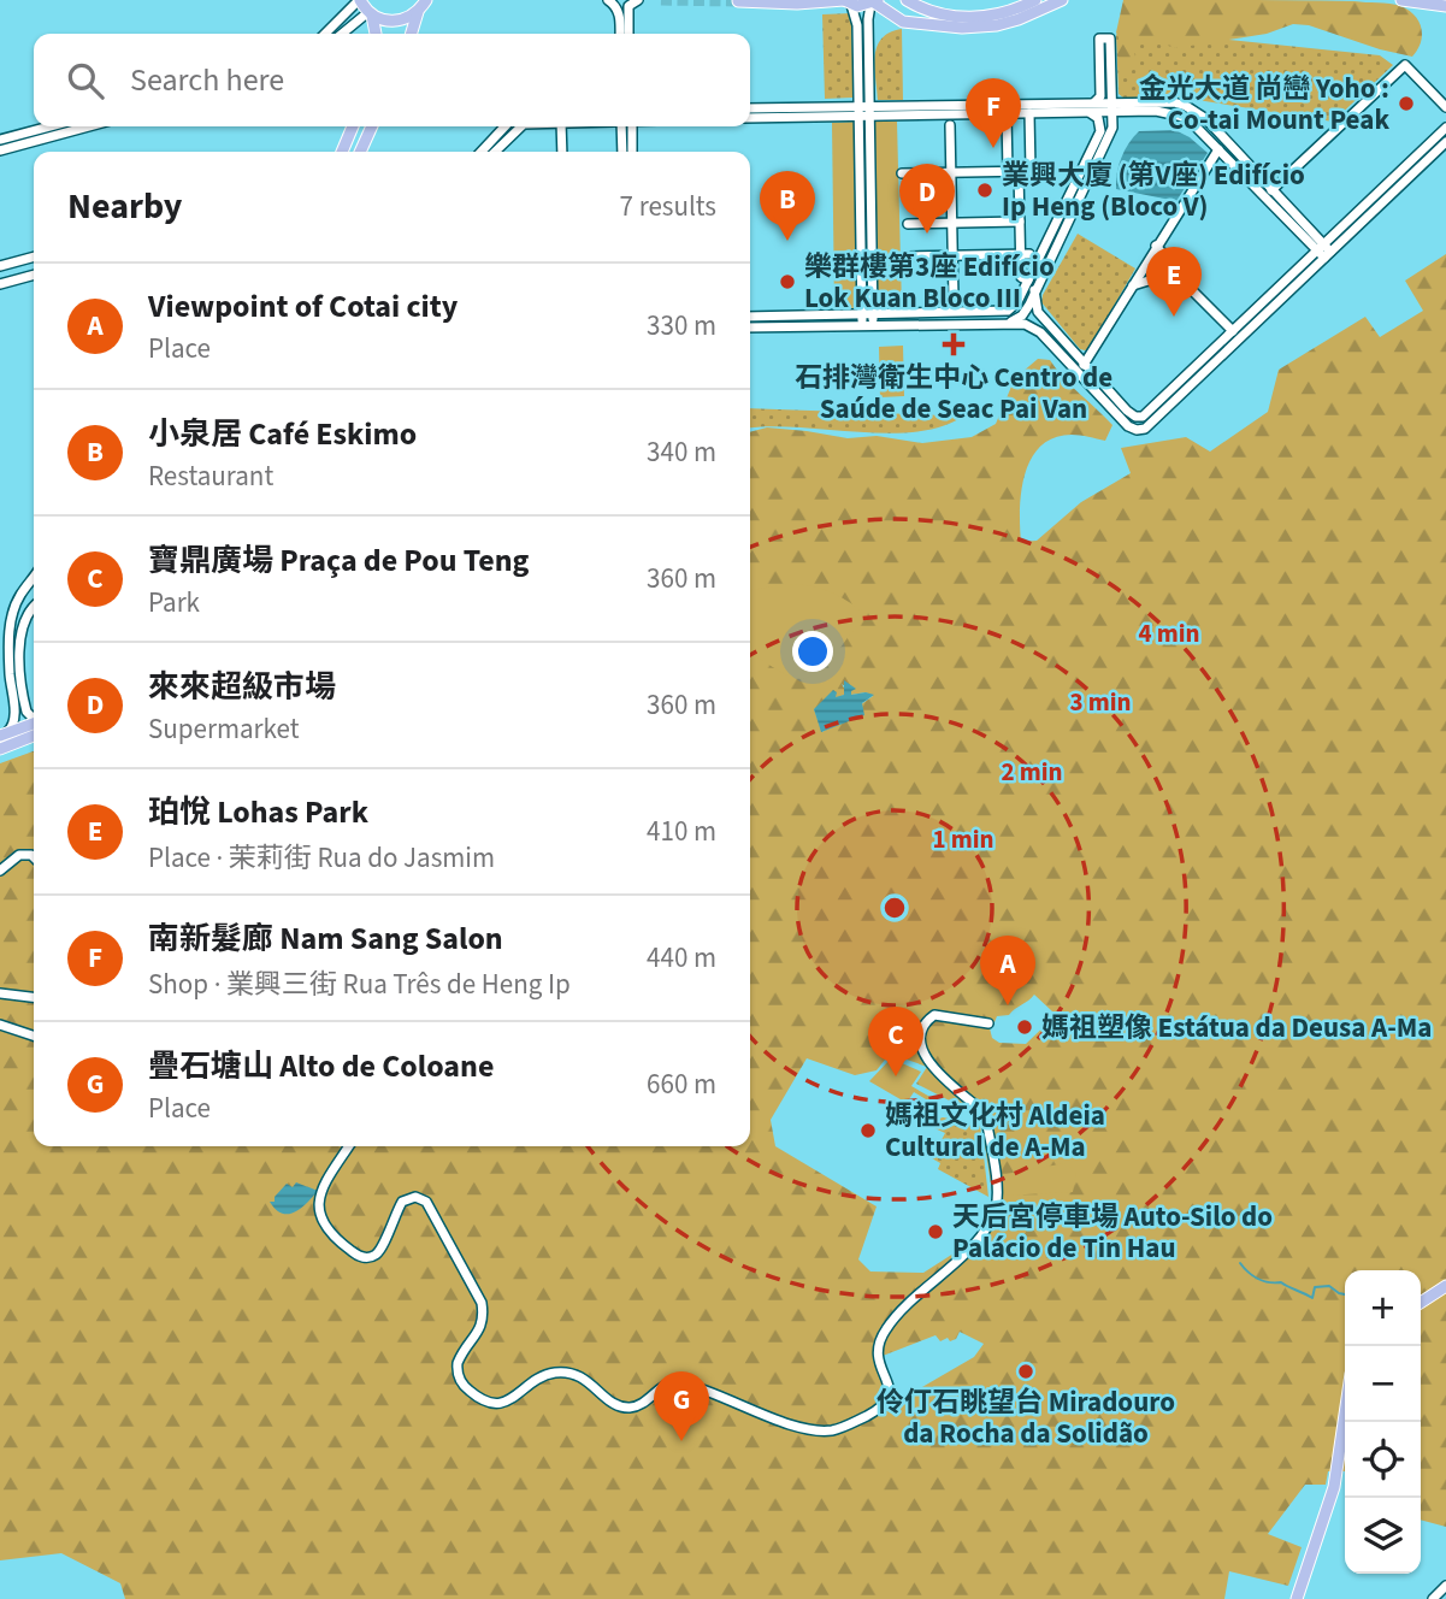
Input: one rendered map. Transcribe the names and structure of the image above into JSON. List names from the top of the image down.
{
  "places": {
    "other": [
      "金光大道 尚巒 Yoho : Co-tai Mount Peak",
      "業興大廈 (第V座) Edifício Ip Heng (Bloco V)",
      "樂群樓第3座 Edifício Lok Kuan Bloco III",
      "媽祖塑像 Estátua da Deusa A-Ma",
      "媽祖文化村 Aldeia Cultural de A-Ma",
      "天后宮停車場 Auto-Silo do Palácio de Tin Hau",
      "伶仃石眺望台 Miradouro da Rocha da Solidão"
    ],
    "health": ["石排灣衛生中心 Centro de Saúde de Seac Pai Van"]
  },
  "page": {
    "search": "Search here",
    "pins": [
      "F",
      "D",
      "B",
      "E",
      "A",
      "C",
      "G"
    ],
    "heading": ["Nearby", "7 results"],
    "list": [
      {
        "mark": "A",
        "name": "Viewpoint of Cotai city",
        "note": "Place",
        "value": "330 m"
      },
      {
        "mark": "B",
        "name": "小泉居 Café Eskimo",
        "note": "Restaurant",
        "value": "340 m"
      },
      {
        "mark": "C",
        "name": "寶鼎廣場 Praça de Pou Teng",
        "note": "Park",
        "value": "360 m"
      },
      {
        "mark": "D",
        "name": "來來超級市場",
        "note": "Supermarket",
        "value": "360 m"
      },
      {
        "mark": "E",
        "name": "珀悅 Lohas Park",
        "note": "Place · 茉莉街 Rua do Jasmim",
        "value": "410 m"
      },
      {
        "mark": "F",
        "name": "南新髮廊 Nam Sang Salon",
        "note": "Shop · 業興三街 Rua Três de Heng Ip",
        "value": "440 m"
      },
      {
        "mark": "G",
        "name": "疊石塘山 Alto de Coloane",
        "note": "Place",
        "value": "660 m"
      }
    ],
    "map_buttons": ["+", "−"]
  },
  "rings": [
    "4 min",
    "3 min",
    "2 min",
    "1 min"
  ]
}
